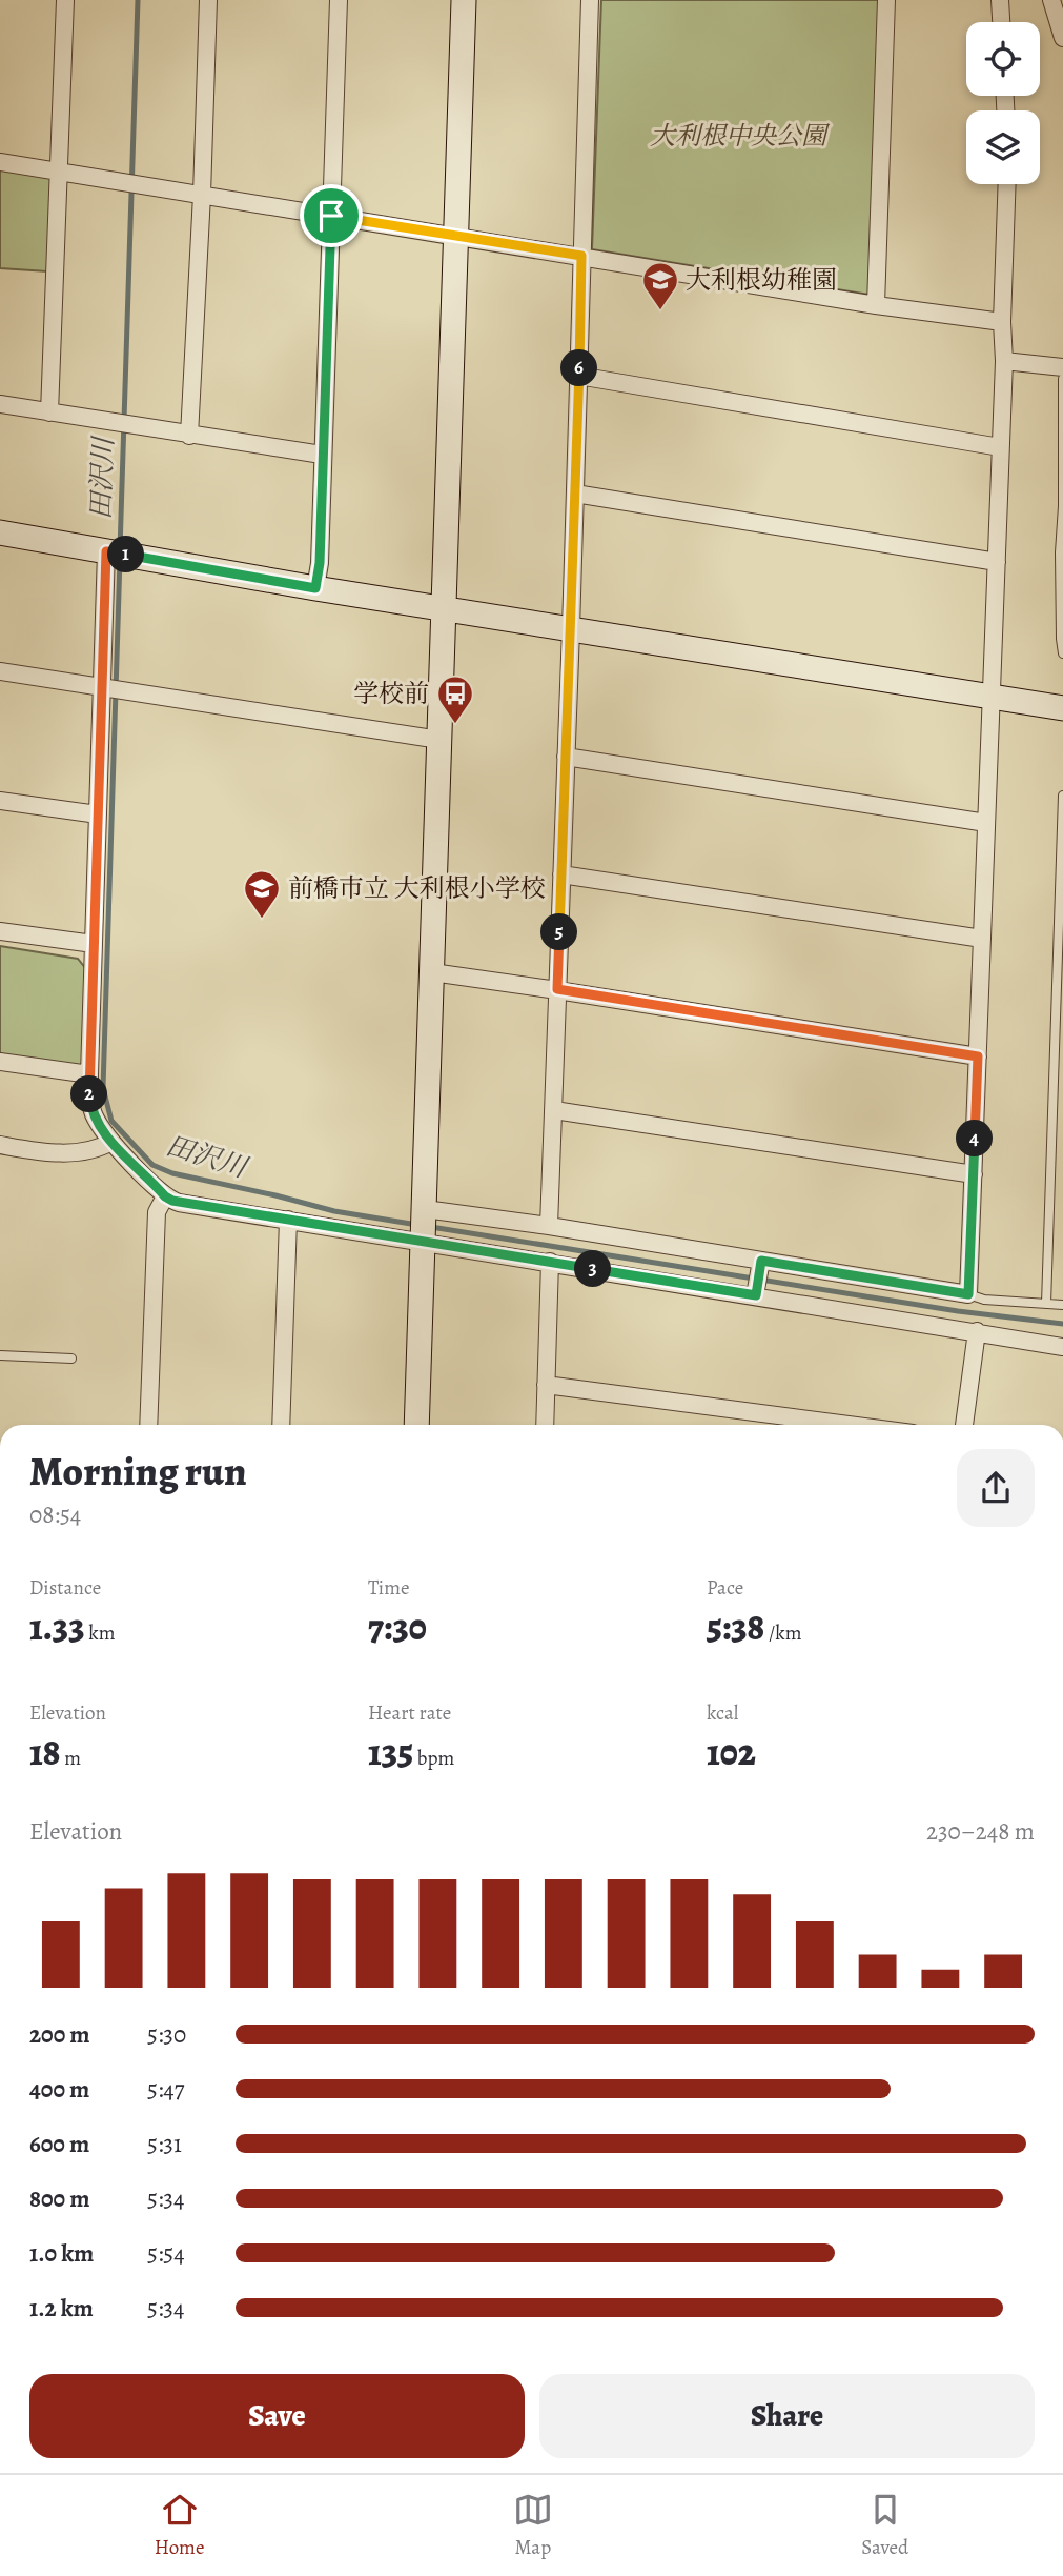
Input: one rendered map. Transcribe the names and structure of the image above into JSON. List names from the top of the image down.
{
  "water": ["田沢川"],
  "parks": ["大利根中央公園"],
  "places": {
    "school or university": ["大利根幼稚園", "前橋市立 大利根小学校"],
    "bus stop": ["学校前"]
  },
  "page": {
    "pins": [
      "6",
      "1",
      "5",
      "2",
      "4",
      "3"
    ],
    "heading": ["Morning run", "08:54"],
    "stats": [
      ["Distance", "1.33 km"],
      ["Time", "7:30"],
      ["Pace", "5:38 /km"],
      ["Elevation", "18 m"],
      ["Heart rate", "135 bpm"],
      ["kcal", "102"]
    ],
    "chart": ["Elevation", "230–248 m"],
    "list": [
      {
        "name": "200 m",
        "note": "5:30"
      },
      {
        "name": "400 m",
        "note": "5:47"
      },
      {
        "name": "600 m",
        "note": "5:31"
      },
      {
        "name": "800 m",
        "note": "5:34"
      },
      {
        "name": "1.0 km",
        "note": "5:54"
      },
      {
        "name": "1.2 km",
        "note": "5:34"
      }
    ],
    "buttons": ["Save", "Share"],
    "tabs": ["Home", "Map", "Saved"]
  }
}
